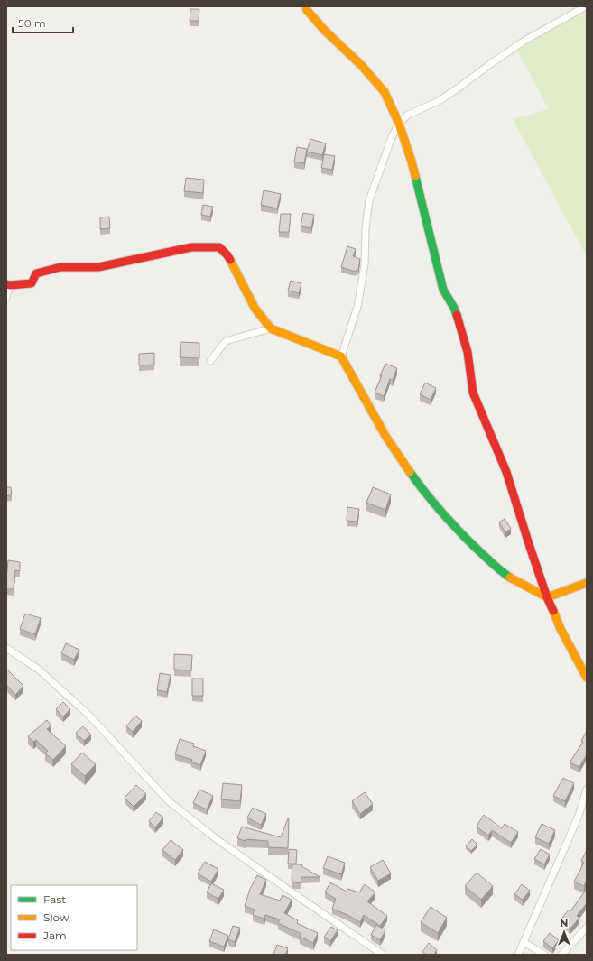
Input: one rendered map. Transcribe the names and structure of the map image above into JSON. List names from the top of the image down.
{
  "legend": ["Fast", "Slow", "Jam"],
  "scale_bar": "50 m",
  "north": "top"
}
